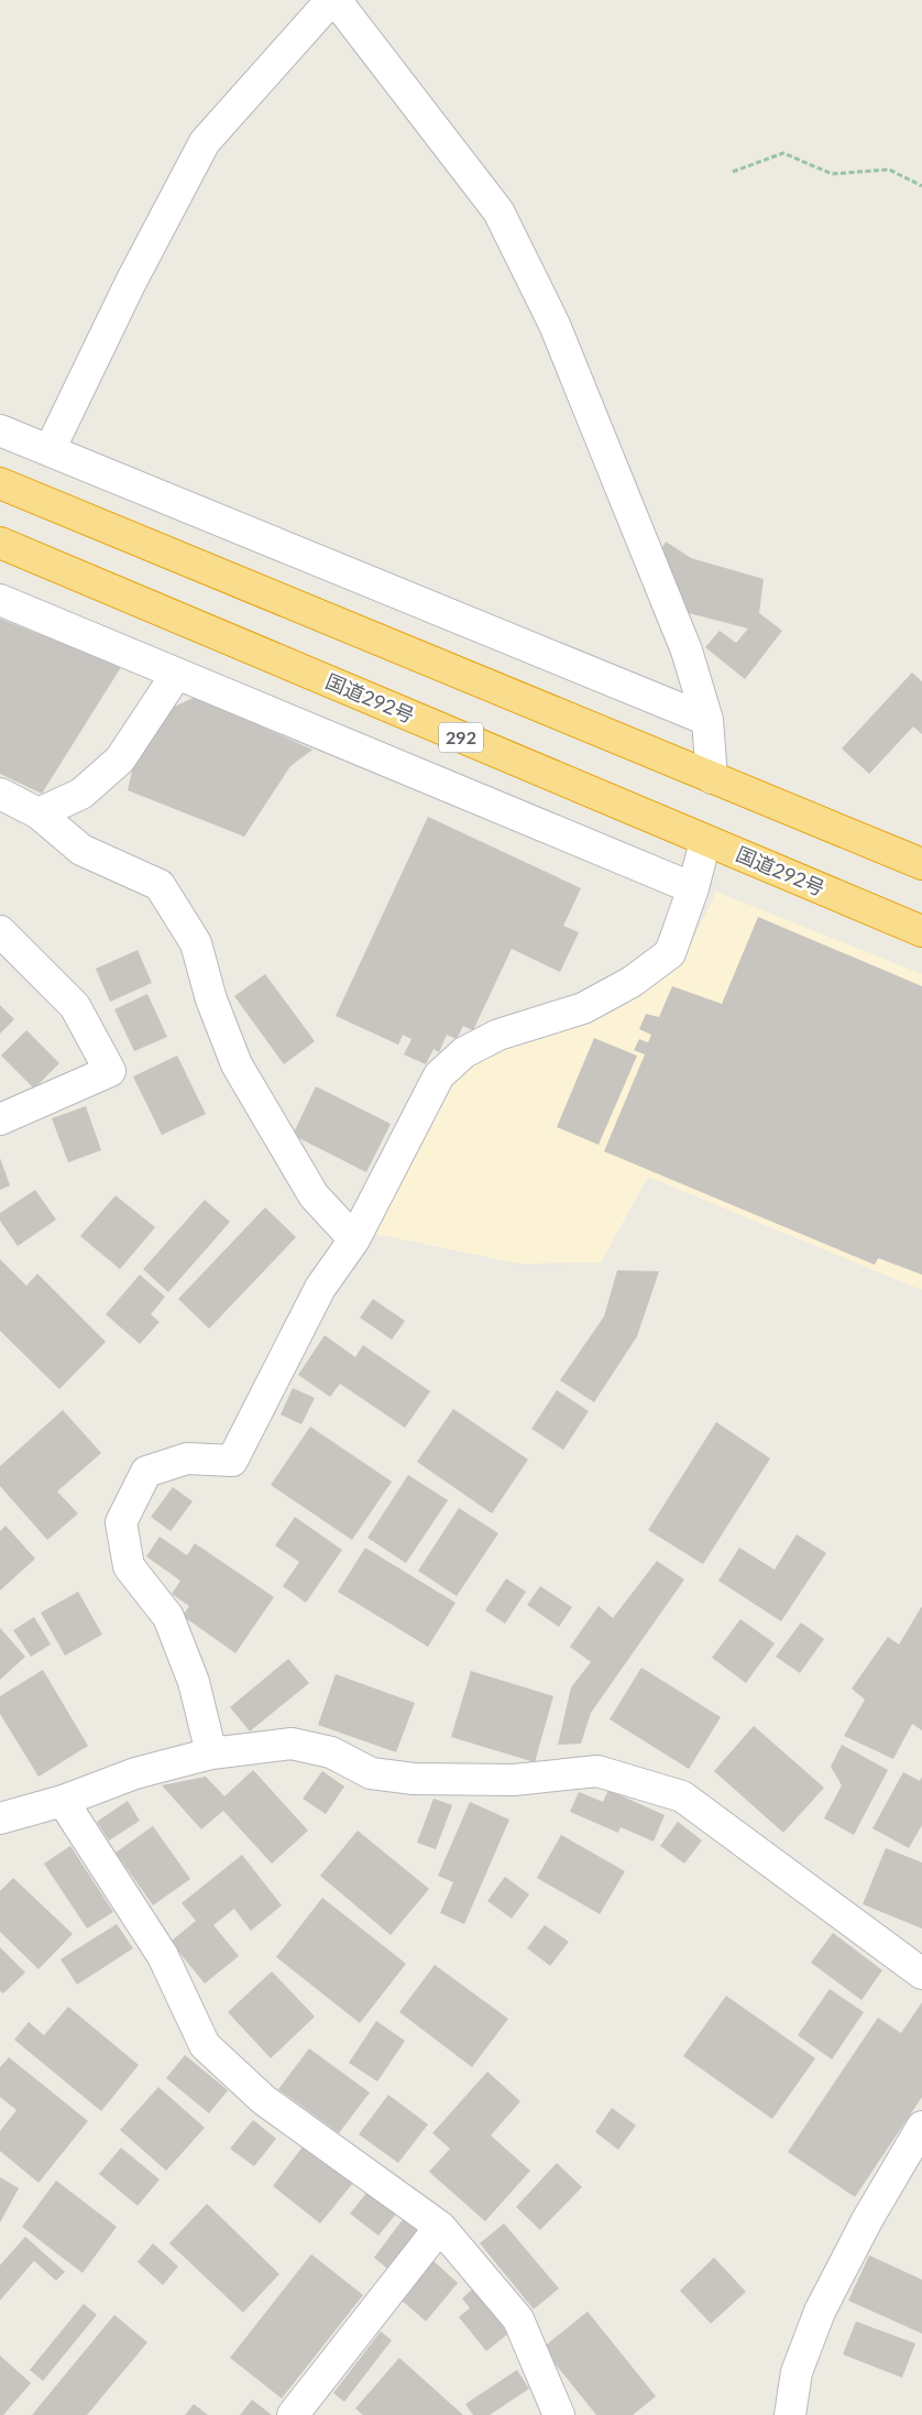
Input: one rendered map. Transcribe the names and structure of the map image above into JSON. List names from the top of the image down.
{
  "streets": {
    "highway": ["国道292号", "292"]
  }
}
